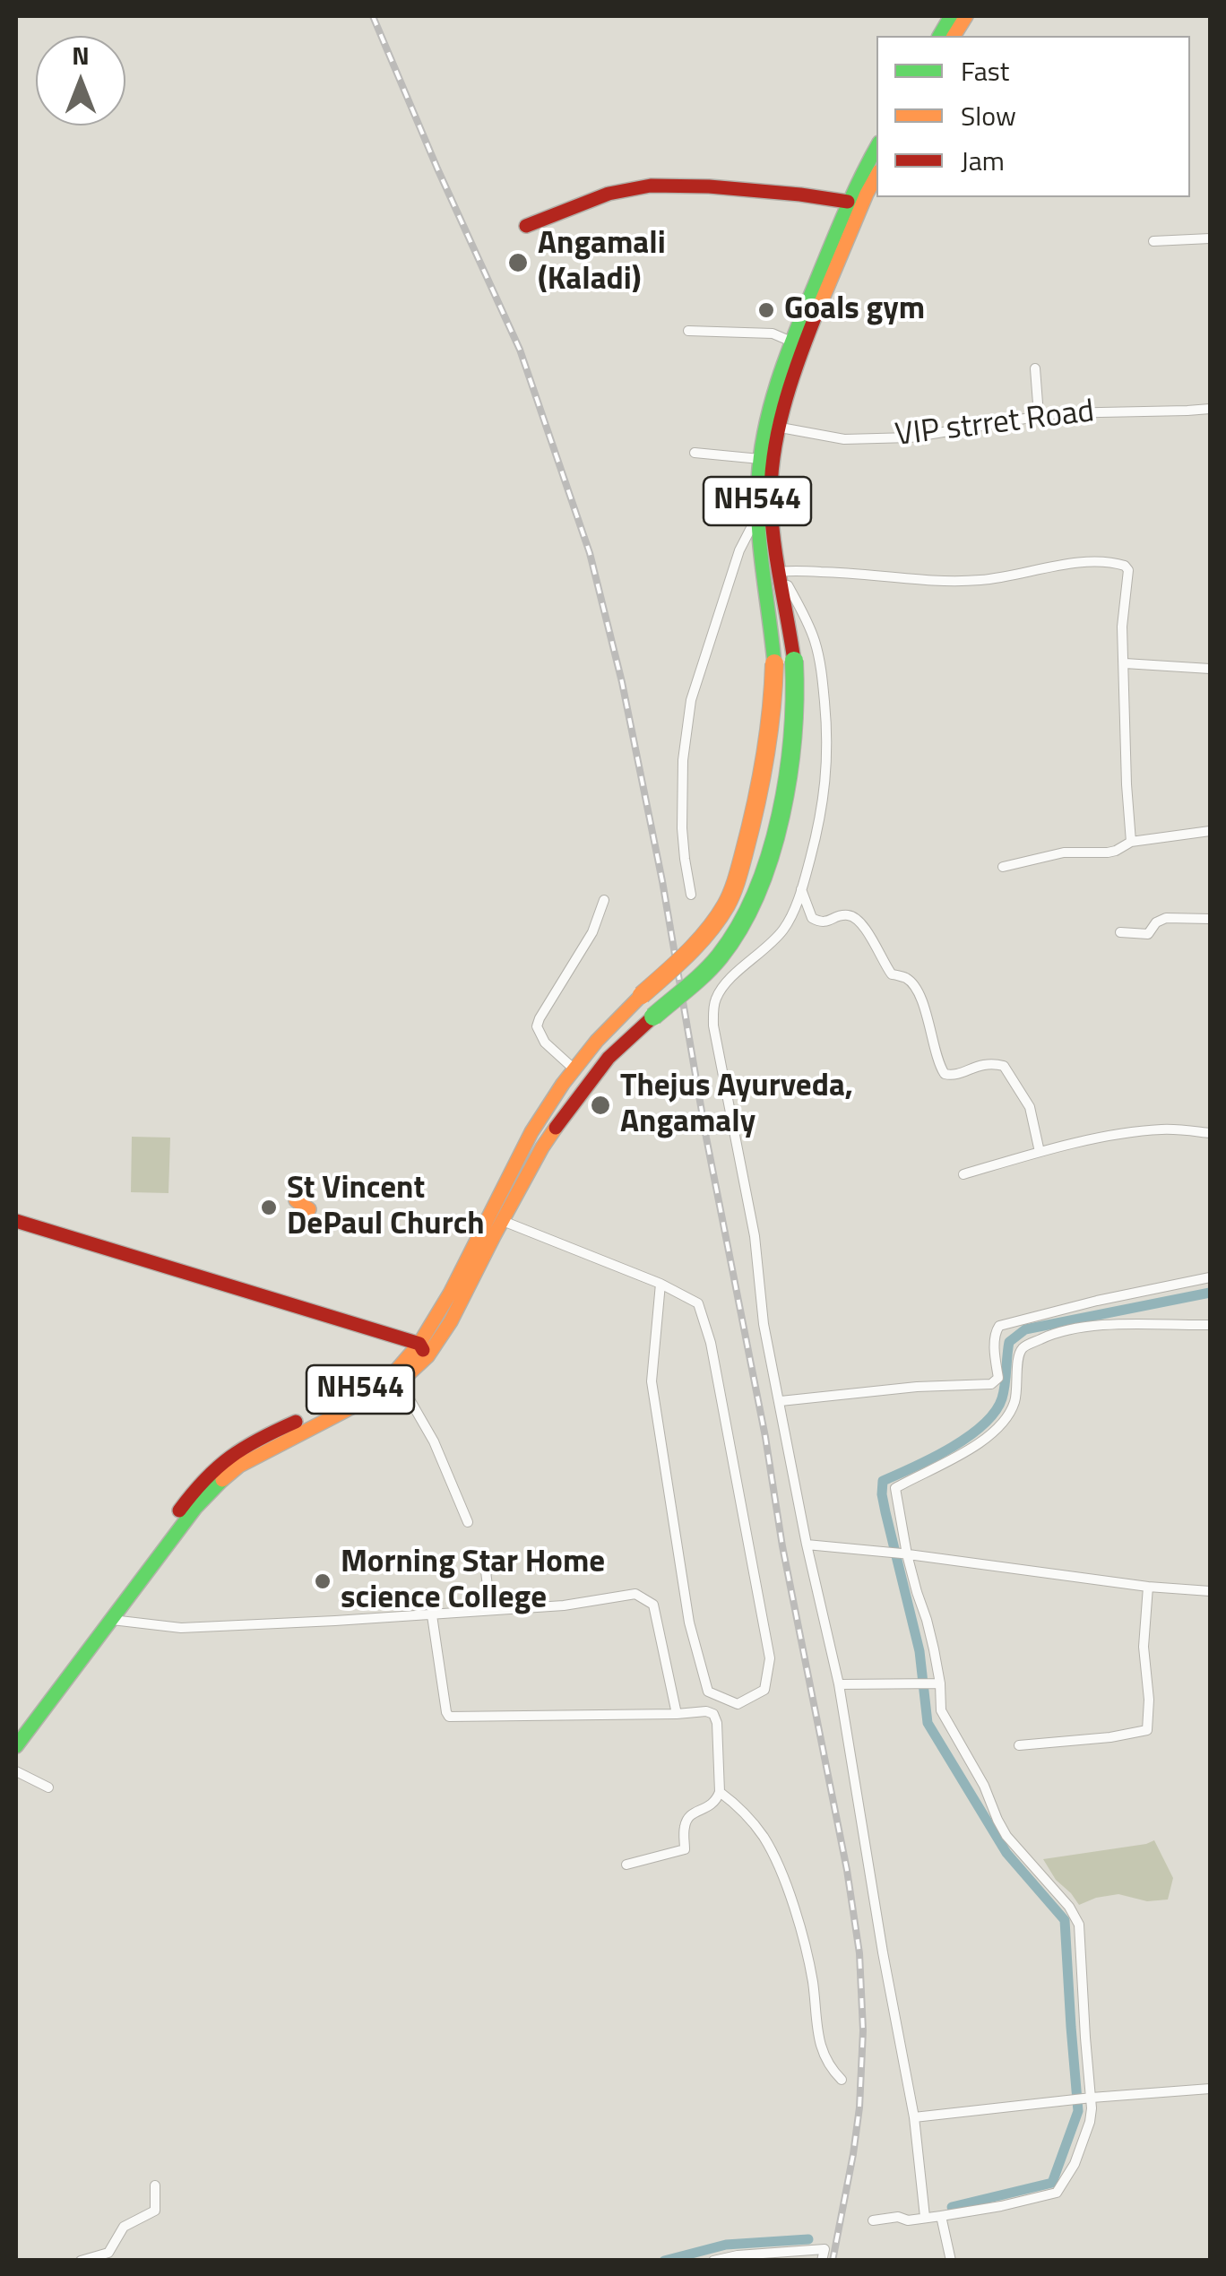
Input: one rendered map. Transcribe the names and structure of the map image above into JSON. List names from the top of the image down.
{
  "streets": {
    "main road": ["NH544"],
    "street": ["VIP strret Road"]
  },
  "crossings": [
    ["VIP strret Road", "NH544"]
  ],
  "places": [
    "Angamali (Kaladi)",
    "Goals gym",
    "Thejus Ayurveda, Angamaly",
    "St Vincent DePaul Church",
    "Morning Star Home science College"
  ],
  "legend": ["Fast", "Slow", "Jam"],
  "north": "top"
}
